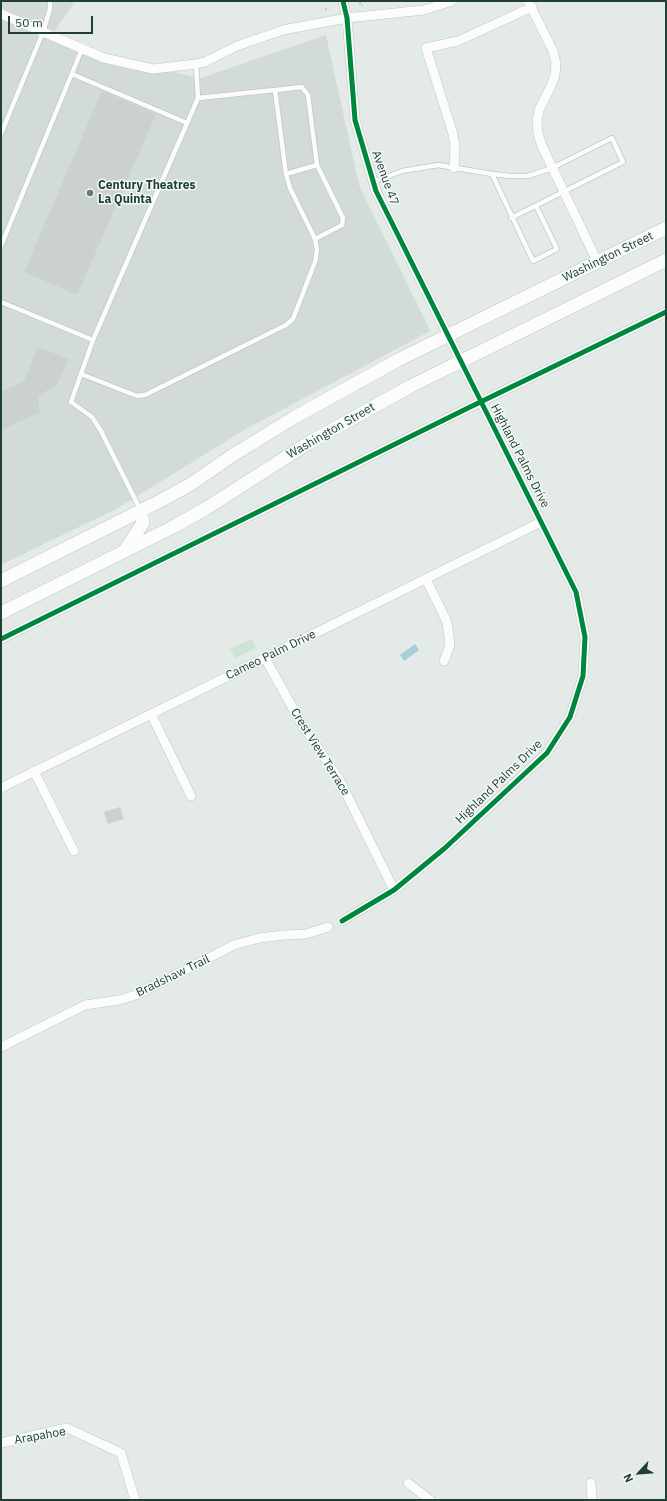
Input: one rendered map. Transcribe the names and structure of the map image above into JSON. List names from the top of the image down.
{
  "streets": {
    "main road": ["Washington Street"],
    "street": [
      "Avenue 47",
      "Highland Palms Drive",
      "Cameo Palm Drive",
      "Crest View Terrace",
      "Bradshaw Trail",
      "Arapahoe"
    ]
  },
  "crossings": [
    ["Avenue 47", "Washington Street"],
    ["Avenue 47", "Highland Palms Drive"],
    ["Washington Street", "Highland Palms Drive"],
    ["Highland Palms Drive", "Cameo Palm Drive"],
    ["Highland Palms Drive", "Crest View Terrace"],
    ["Cameo Palm Drive", "Crest View Terrace"]
  ],
  "places": ["Century Theatres La Quinta"],
  "scale_bar": "50 m",
  "north": "bottom left"
}
